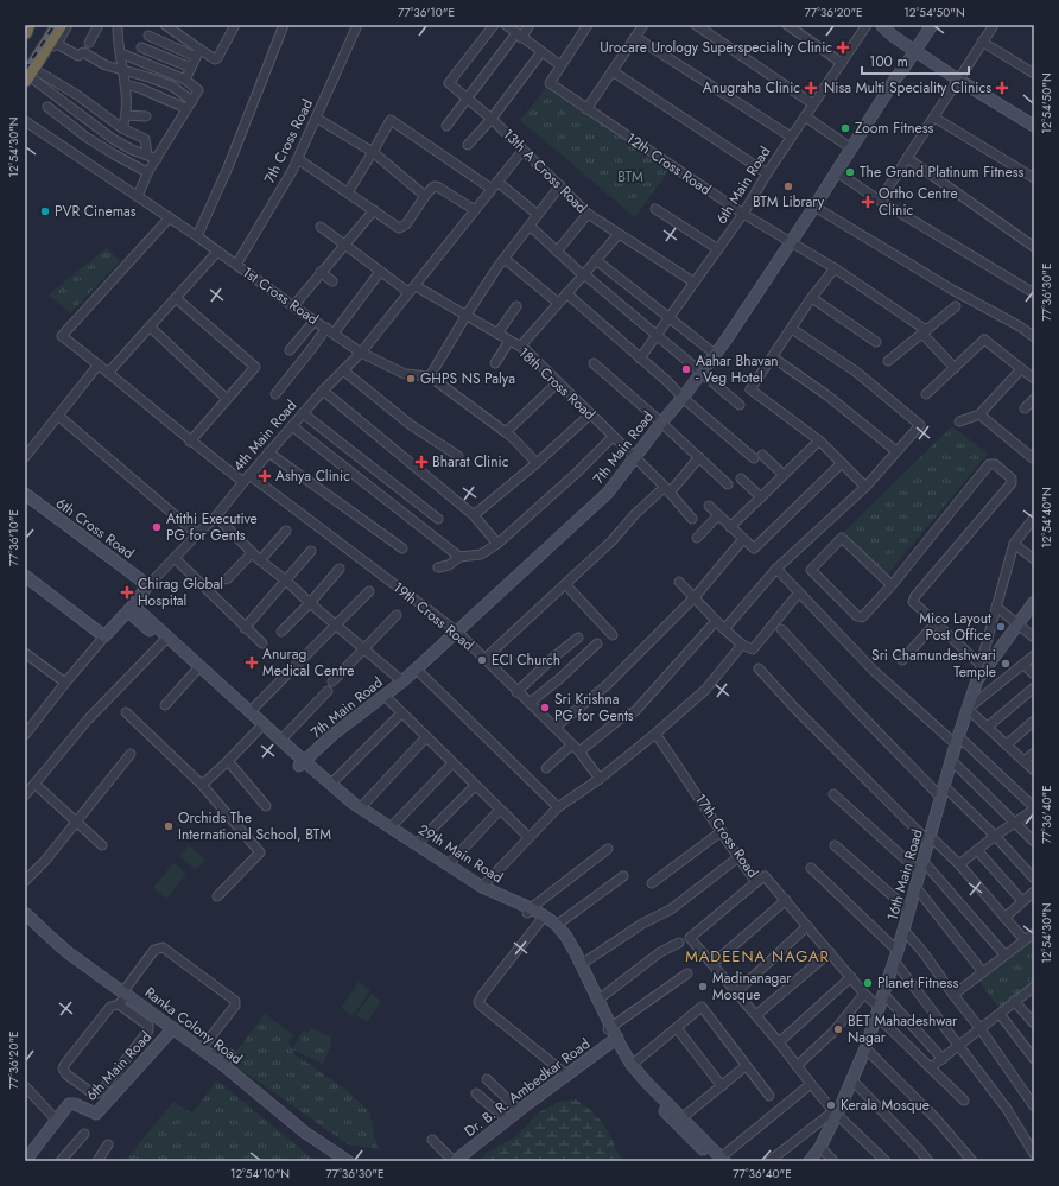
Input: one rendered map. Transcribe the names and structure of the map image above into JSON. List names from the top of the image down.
{
  "streets": {
    "street": [
      "7th Cross Road",
      "12th Cross Road",
      "13th A Cross Road",
      "6th Main Road",
      "1st Cross Road",
      "18th Cross Road",
      "4th Main Road",
      "7th Main Road",
      "6th Cross Road",
      "19th Cross Road",
      "17th Cross Road",
      "29th Main Road",
      "16th Main Road",
      "Ranka Colony Road",
      "Dr. B. R. Ambedkar Road"
    ]
  },
  "crossings": [
    ["7th Cross Road", "1st Cross Road"],
    ["12th Cross Road", "6th Main Road"],
    ["12th Cross Road", "7th Main Road"],
    ["13th A Cross Road", "6th Main Road"],
    ["13th A Cross Road", "4th Main Road"],
    ["6th Main Road", "Ranka Colony Road"],
    ["1st Cross Road", "4th Main Road"],
    ["18th Cross Road", "4th Main Road"],
    ["18th Cross Road", "7th Main Road"],
    ["4th Main Road", "6th Cross Road"],
    ["4th Main Road", "19th Cross Road"],
    ["4th Main Road", "29th Main Road"],
    ["7th Main Road", "19th Cross Road"],
    ["7th Main Road", "29th Main Road"],
    ["17th Cross Road", "16th Main Road"],
    ["29th Main Road", "Dr. B. R. Ambedkar Road"]
  ],
  "districts": ["MADEENA NAGAR"],
  "parks": ["BTM"],
  "places": {
    "health": [
      "Urocare Urology Superspeciality Clinic",
      "Anugraha Clinic",
      "Nisa Multi Speciality Clinics",
      "Ortho Centre Clinic",
      "Bharat Clinic",
      "Ashya Clinic",
      "Chirag Global Hospital",
      "Anurag Medical Centre"
    ],
    "other": [
      "Zoom Fitness",
      "The Grand Platinum Fitness",
      "BTM Library",
      "PVR Cinemas",
      "Aahar Bhavan - Veg Hotel",
      "GHPS NS Palya",
      "Atithi Executive PG for Gents",
      "Mico Layout Post Office",
      "ECI Church",
      "Sri Chamundeshwari Temple",
      "Sri Krishna PG for Gents",
      "Orchids The International School, BTM",
      "Planet Fitness",
      "Madinanagar Mosque",
      "BET Mahadeshwar Nagar",
      "Kerala Mosque"
    ]
  },
  "scale_bar": "100 m",
  "coordinates": [
    "77°36'10\"E",
    "77°36'20\"E",
    "12°54'50\"N",
    "12°54'30\"N",
    "77°36'30\"E",
    "12°54'40\"N",
    "77°36'40\"E",
    "12°54'10\"N"
  ]
}
